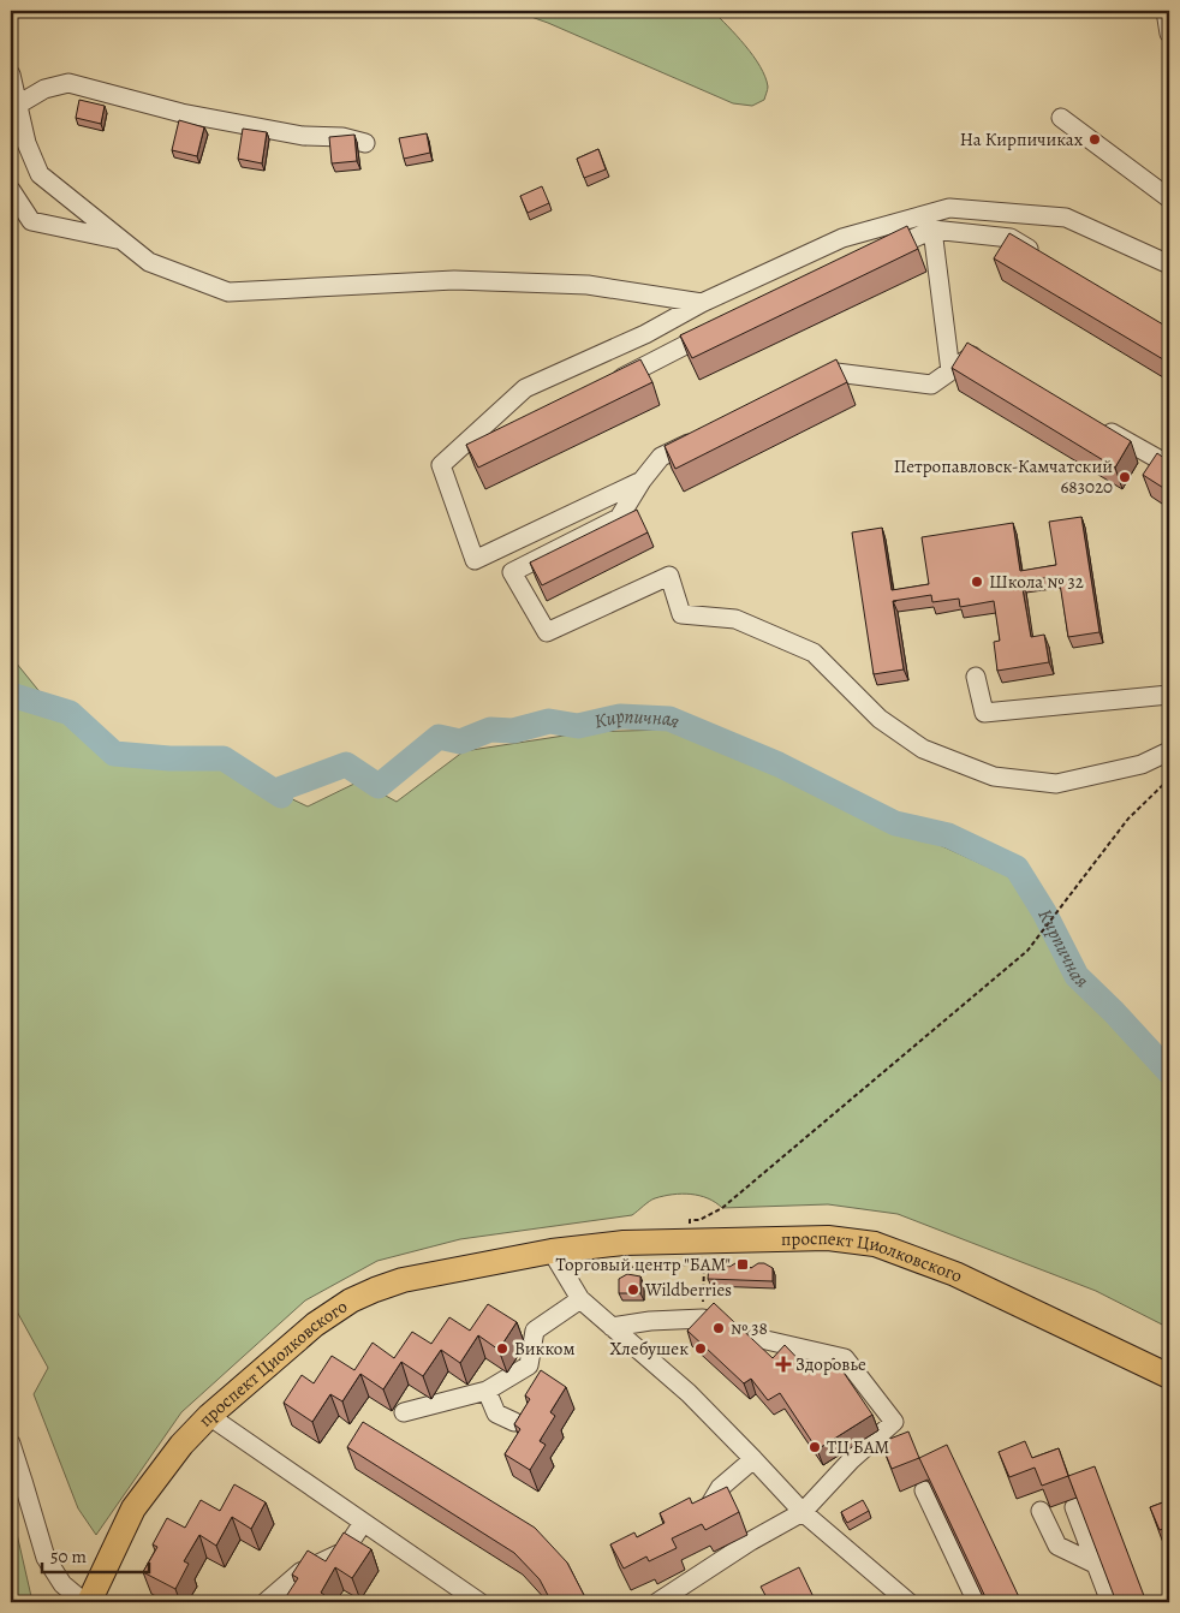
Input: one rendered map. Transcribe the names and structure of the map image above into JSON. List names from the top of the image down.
{
  "streets": {
    "main road": ["проспект Циолковского"]
  },
  "water": ["Кирпичная"],
  "places": {
    "other": [
      "На Кирпичиках",
      "Петропавловск-Камчатский 683020",
      "Школа № 32",
      "Wildberries",
      "№ 38",
      "Викком",
      "Хлебушек",
      "ТЦ БАМ"
    ],
    "transit": ["Торговый центр \"БАМ\""],
    "health": ["Здоровье"]
  },
  "scale_bar": "50 m"
}
